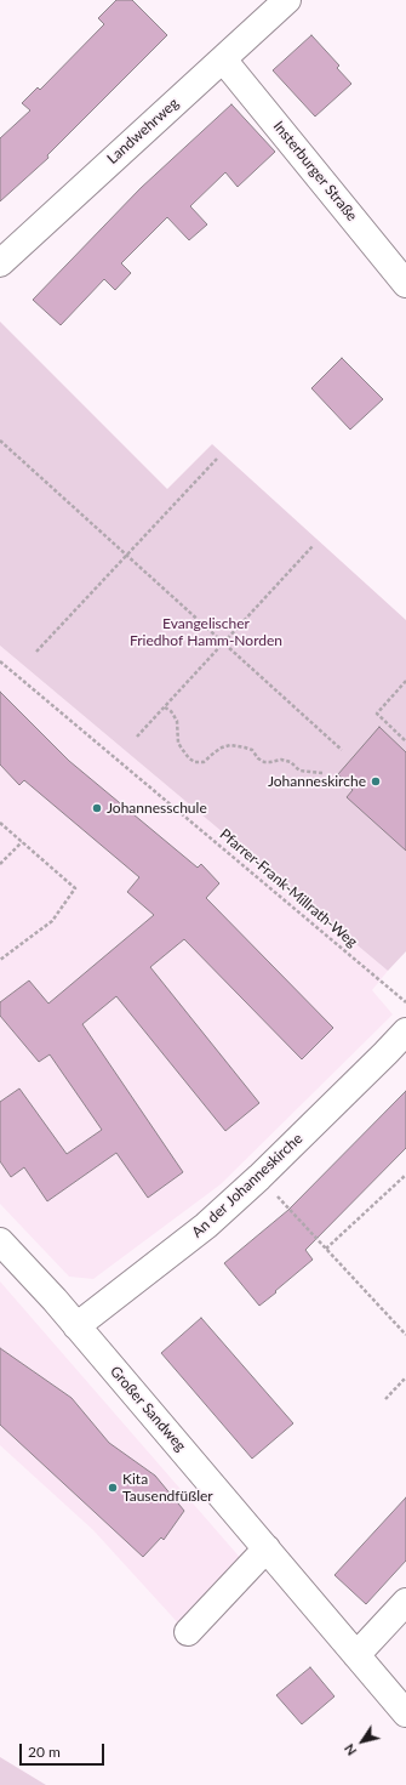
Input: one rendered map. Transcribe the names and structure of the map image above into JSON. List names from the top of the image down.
{
  "streets": {
    "street": [
      "Landwehrweg",
      "Insterburger Straße",
      "An der Johanneskirche",
      "Großer Sandweg"
    ],
    "path": ["Pfarrer-Frank-Millrath-Weg"]
  },
  "crossings": [
    ["Landwehrweg", "Insterburger Straße"],
    ["An der Johanneskirche", "Großer Sandweg"]
  ],
  "parks": ["Evangelischer Friedhof Hamm-Norden"],
  "places": ["Johanneskirche", "Johannesschule", "Kita Tausendfüßler"],
  "scale_bar": "20 m",
  "north": "bottom left"
}
